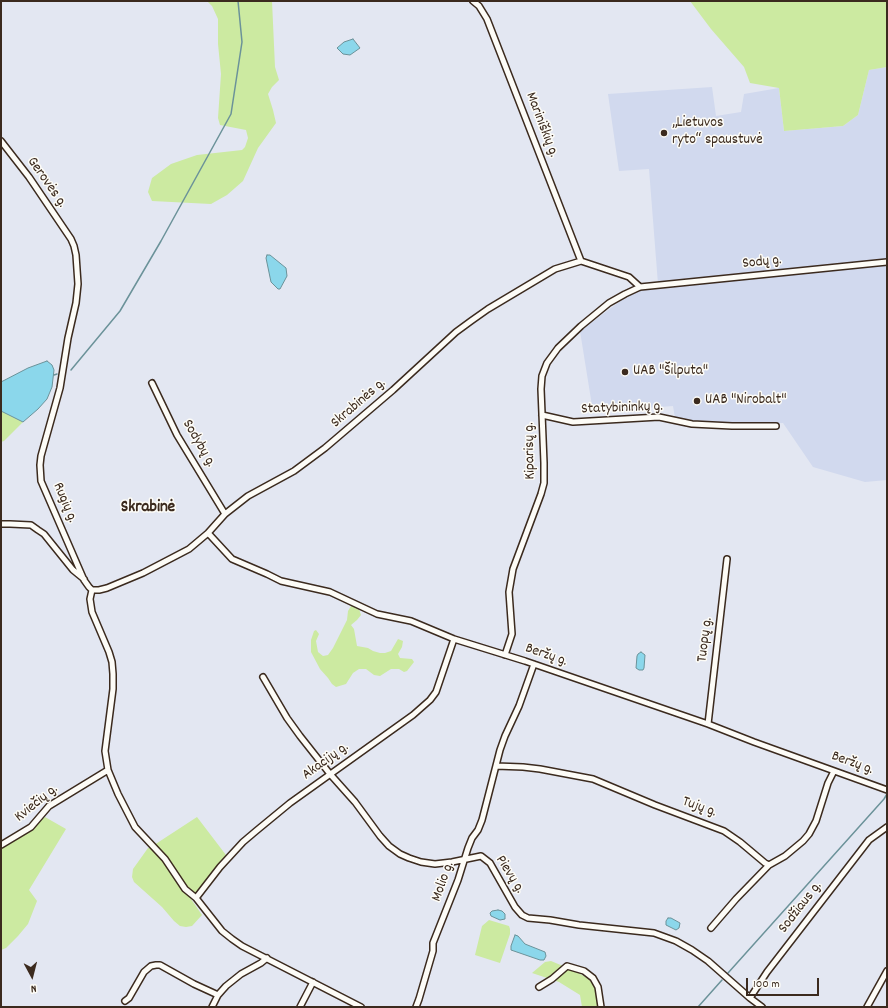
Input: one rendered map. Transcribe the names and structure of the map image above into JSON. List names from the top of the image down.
{
  "streets": {
    "street": [
      "Mariniškių g.",
      "Gerovės g.",
      "Sodų g.",
      "Skrabinės g.",
      "Statybininkų g.",
      "Sodybų g.",
      "Kiparisų g.",
      "Rugių g.",
      "Tuopų g.",
      "Beržų g.",
      "Akacijų g.",
      "Kviečių g.",
      "Tujų g.",
      "Pievų g.",
      "Molio g.",
      "Sodžiaus g."
    ]
  },
  "crossings": [
    ["Mariniškių g.", "Skrabinės g."],
    ["Gerovės g.", "Rugių g."],
    ["Sodų g.", "Kiparisų g."],
    ["Skrabinės g.", "Sodybų g."],
    ["Skrabinės g.", "Rugių g."],
    ["Skrabinės g.", "Beržų g."],
    ["Statybininkų g.", "Kiparisų g."],
    ["Kiparisų g.", "Beržų g."],
    ["Tuopų g.", "Beržų g."],
    ["Beržų g.", "Akacijų g."],
    ["Beržų g.", "Molio g."],
    ["Akacijų g.", "Pievų g."],
    ["Tujų g.", "Molio g."],
    ["Pievų g.", "Molio g."],
    ["Pievų g.", "Sodžiaus g."]
  ],
  "districts": ["Skrabinė"],
  "places": ["„Lietuvos ryto“ spaustuvė", "UAB \"Šilputa\"", "UAB \"Nirobalt\""],
  "scale_bar": "100 m",
  "north": "bottom"
}
